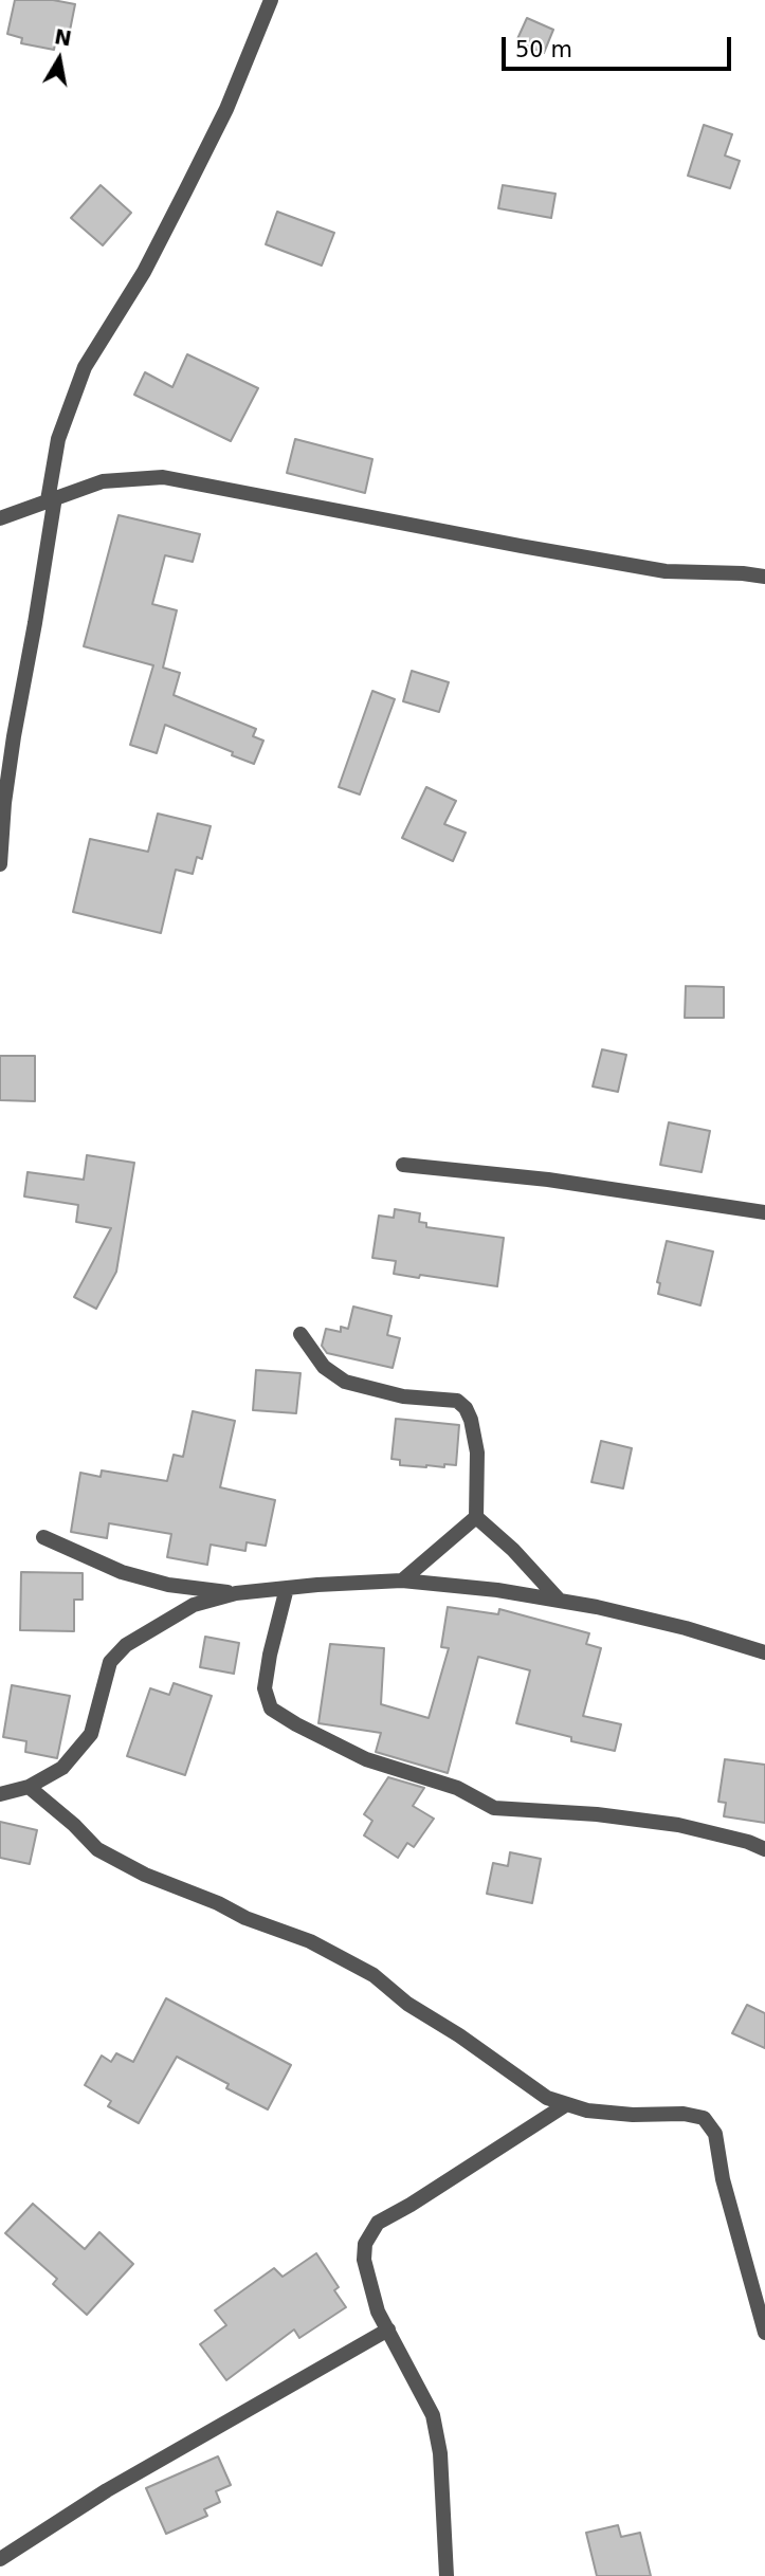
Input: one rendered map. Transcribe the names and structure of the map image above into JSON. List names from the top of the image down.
{
  "scale_bar": "50 m",
  "north": "top"
}
